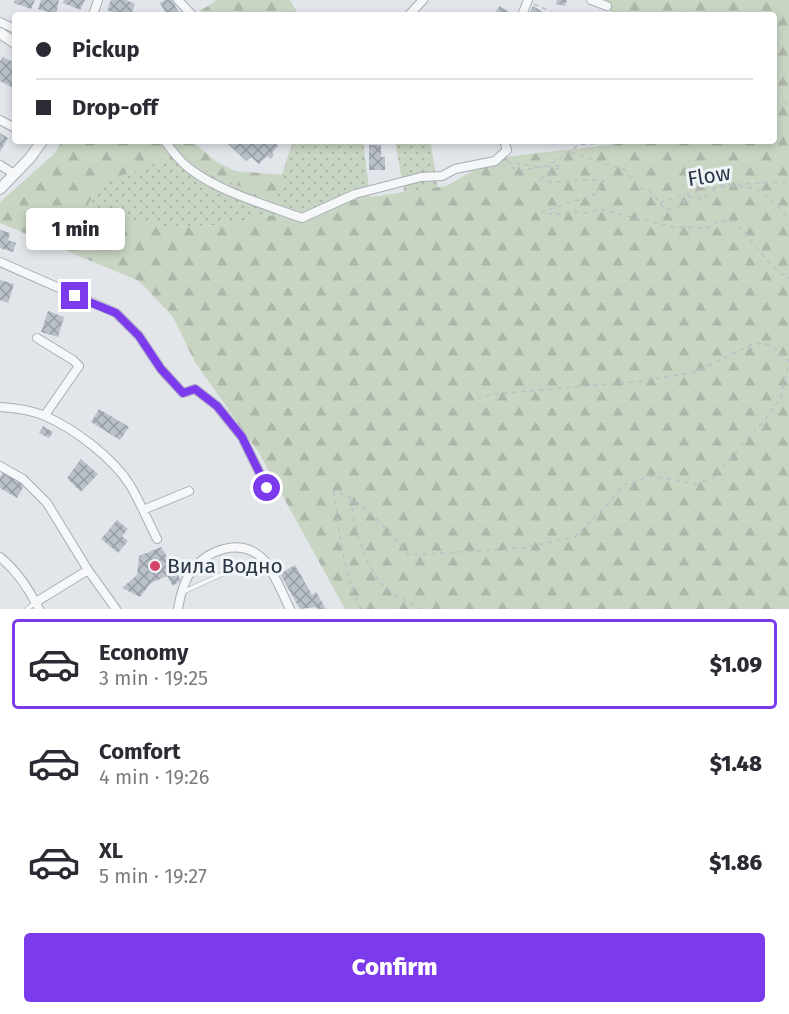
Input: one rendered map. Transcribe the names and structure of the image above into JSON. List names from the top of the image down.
{
  "streets": {
    "path": ["Flow"]
  },
  "places": ["Вила Водно"],
  "page": {
    "banner": ["Pickup", "Drop-off"],
    "bubble": "1 min",
    "list": [
      {
        "name": "Economy",
        "note": "3 min · 19:25",
        "value": "$1.09"
      },
      {
        "name": "Comfort",
        "note": "4 min · 19:26",
        "value": "$1.48"
      },
      {
        "name": "XL",
        "note": "5 min · 19:27",
        "value": "$1.86"
      }
    ],
    "buttons": "Confirm"
  }
}
